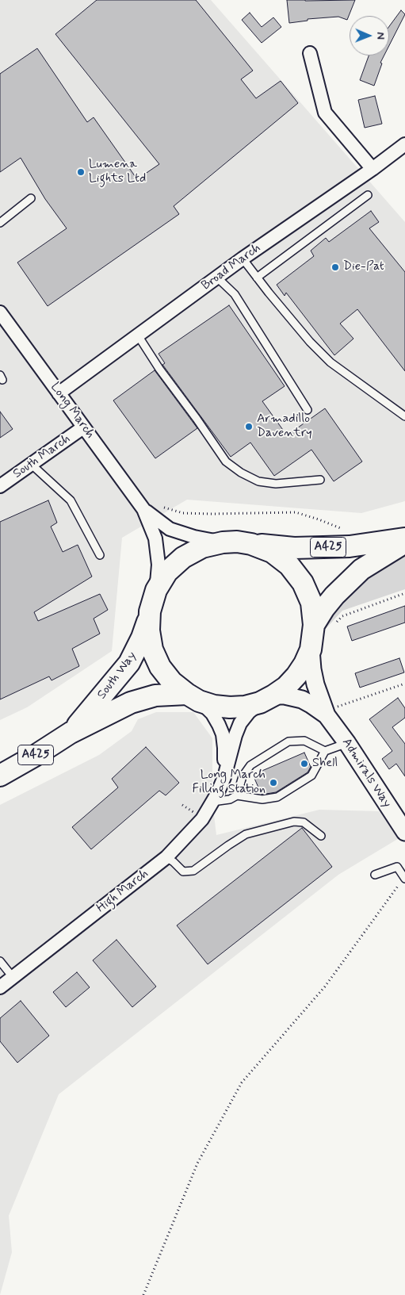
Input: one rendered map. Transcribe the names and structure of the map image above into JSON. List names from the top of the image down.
{
  "streets": {
    "main road": ["A425", "South Way"],
    "street": [
      "Broad March",
      "Long March",
      "South March",
      "Admirals Way",
      "High March"
    ]
  },
  "crossings": [
    ["Broad March", "Long March"],
    ["Long March", "South March"],
    ["South Way", "High March"],
    ["Admirals Way", "High March"]
  ],
  "places": [
    "Lumena Lights Ltd",
    "Die-Pat",
    "Armadillo Daventry",
    "Shell",
    "Long March Filling Station"
  ],
  "north": "right"
}
